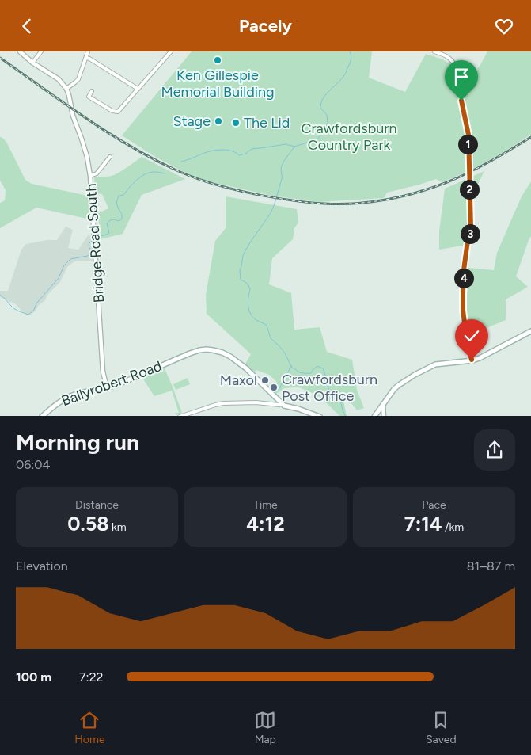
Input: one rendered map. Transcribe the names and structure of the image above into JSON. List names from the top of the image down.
{
  "streets": {
    "main road": ["Ballyrobert Road"],
    "street": ["Bridge Road South"]
  },
  "crossings": [
    ["Bridge Road South", "Ballyrobert Road"]
  ],
  "parks": ["Crawfordsburn Country Park"],
  "places": [
    "Ken Gillespie Memorial Building",
    "Stage",
    "The Lid",
    "Maxol",
    "Crawfordsburn Post Office"
  ],
  "page": {
    "header": "Pacely",
    "pins": [
      "1",
      "2",
      "3",
      "4"
    ],
    "heading": ["Morning run", "06:04"],
    "stats": [
      ["Distance", "0.58 km"],
      ["Time", "4:12"],
      ["Pace", "7:14 /km"]
    ],
    "chart": ["Elevation", "81–87 m"],
    "list": [
      {
        "name": "100 m",
        "note": "7:22"
      }
    ],
    "tabs": ["Home", "Map", "Saved"]
  }
}
